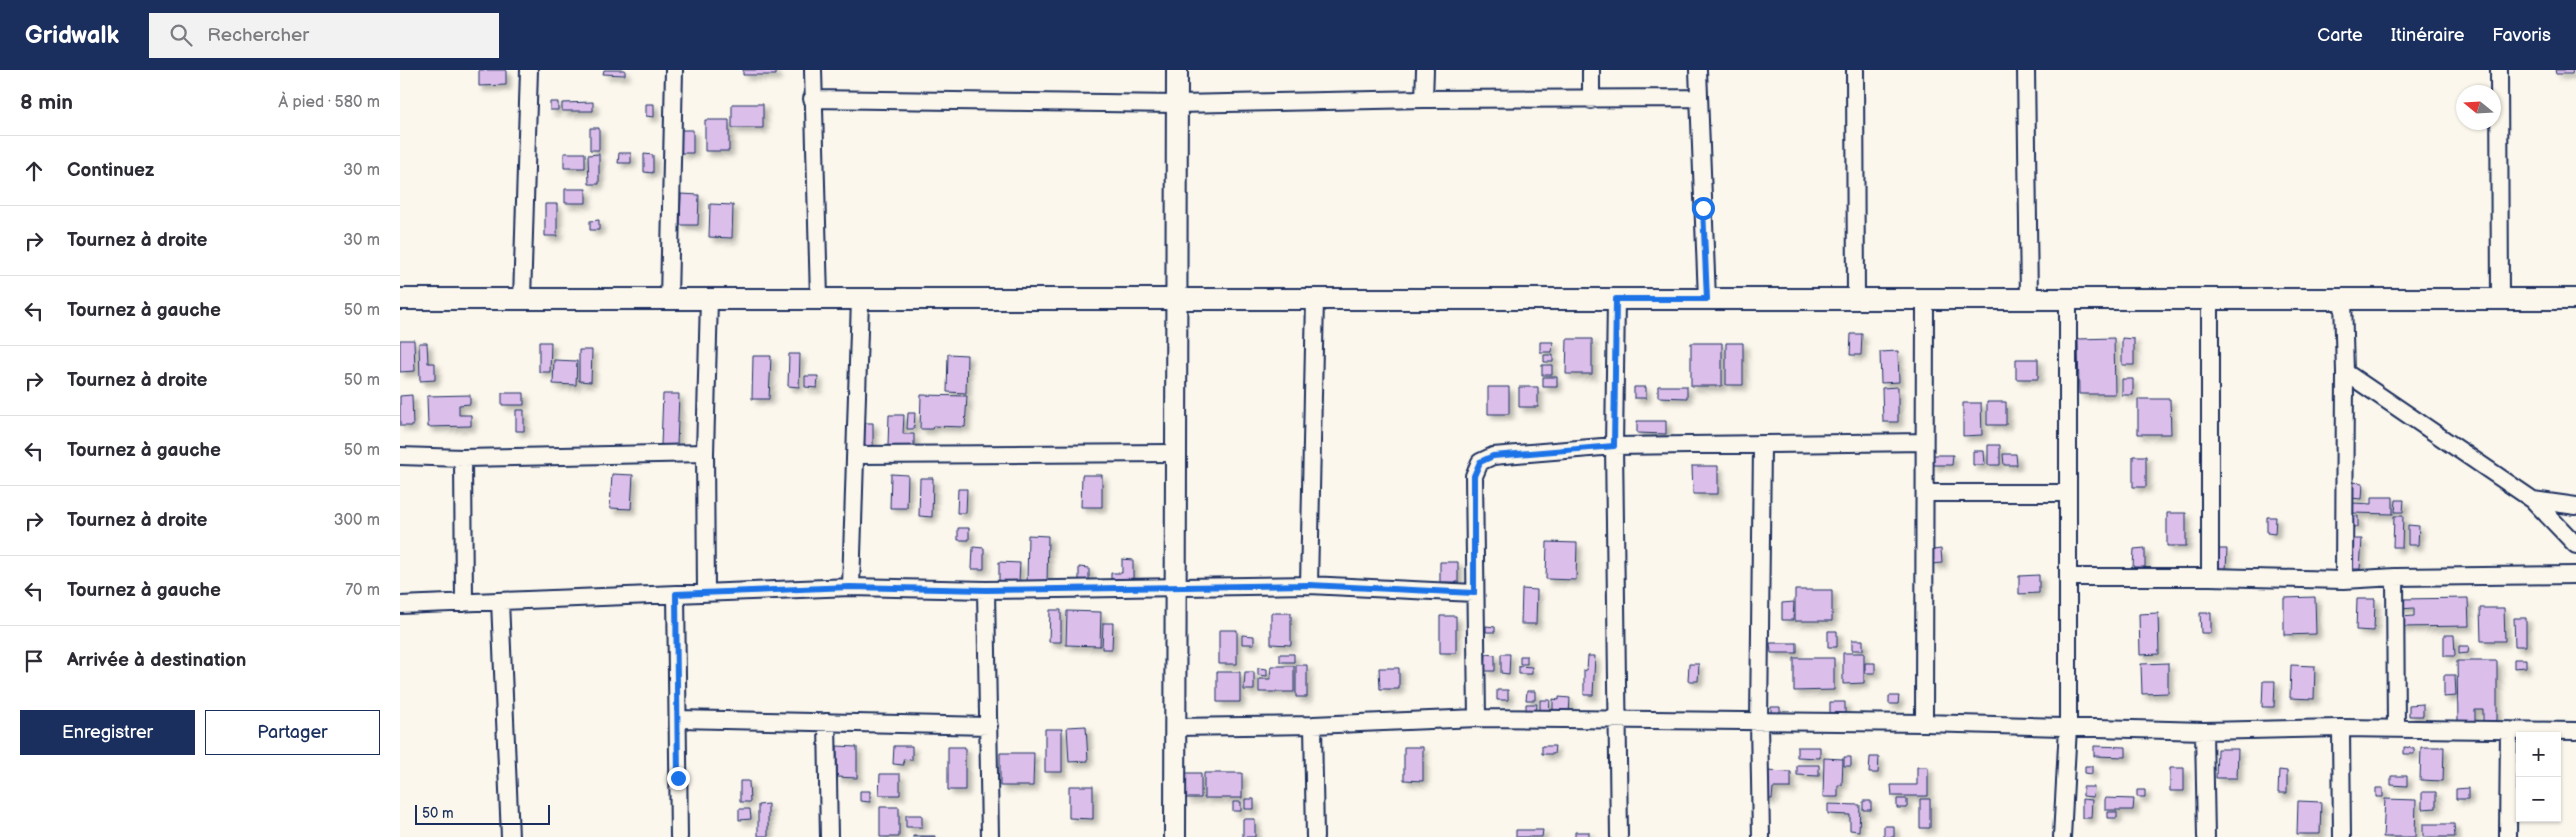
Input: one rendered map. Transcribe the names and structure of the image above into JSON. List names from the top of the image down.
{
  "scale_bar": "50 m",
  "north": "left",
  "page": {
    "header": "Gridwalk",
    "search": "Rechercher",
    "nav": ["Carte", "Itinéraire", "Favoris"],
    "heading": ["8 min", "À pied · 580 m"],
    "list": [
      ["Continuez", "30 m"],
      ["Tournez à droite", "30 m"],
      ["Tournez à gauche", "50 m"],
      ["Tournez à droite", "50 m"],
      ["Tournez à gauche", "50 m"],
      ["Tournez à droite", "300 m"],
      ["Tournez à gauche", "70 m"],
      "Arrivée à destination"
    ],
    "buttons": ["Enregistrer", "Partager"],
    "map_buttons": ["+", "−"],
    "scale": "50 m"
  }
}
